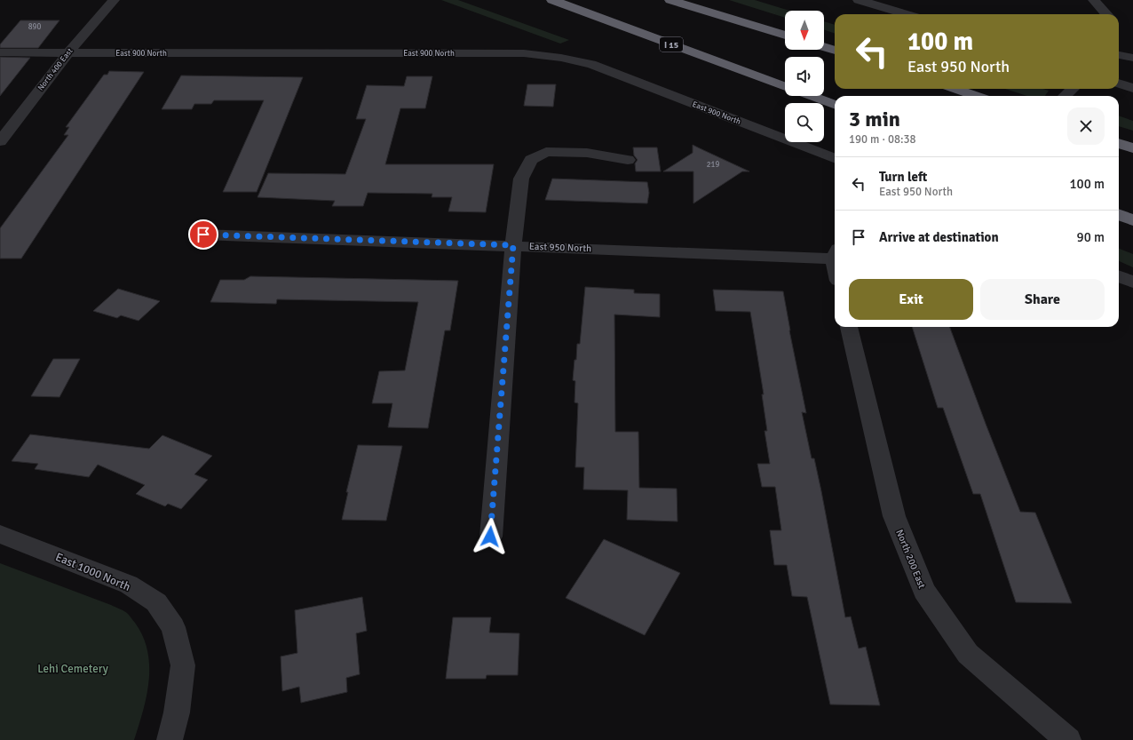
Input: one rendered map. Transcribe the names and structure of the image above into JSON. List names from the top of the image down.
{
  "streets": {
    "highway": ["I 15"],
    "street": [
      "East 900 North",
      "North 400 East",
      "East 950 North",
      "North 200 East",
      "East 1000 North"
    ]
  },
  "crossings": [
    ["East 900 North", "North 400 East"]
  ],
  "parks": ["Lehi Cemetery"],
  "house_numbers": ["890", "219"],
  "north": "bottom",
  "page": {
    "turn": ["100 m", "East 950 North"],
    "heading": ["3 min", "190 m · 08:38"],
    "list": [
      {
        "name": "Turn left",
        "note": "East 950 North",
        "value": "100 m"
      },
      {
        "name": "Arrive at destination",
        "value": "90 m"
      }
    ],
    "buttons": ["Exit", "Share"]
  }
}
